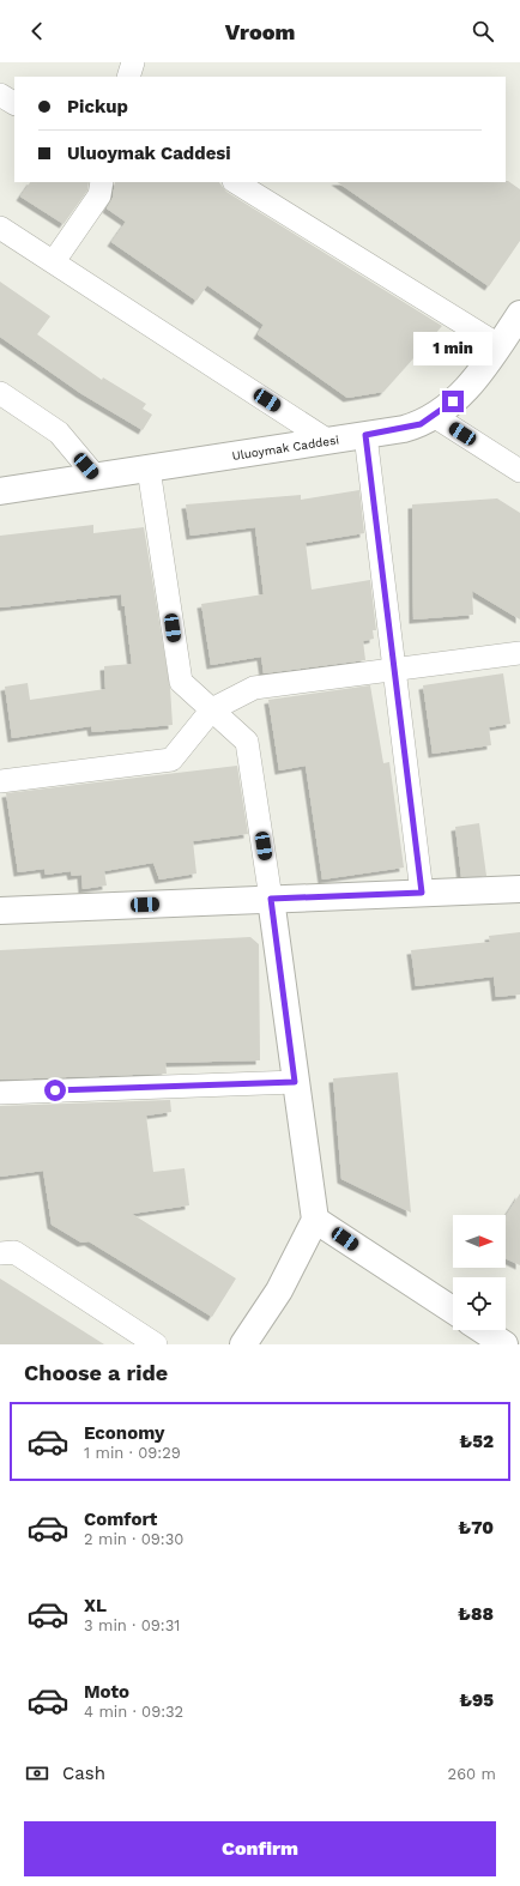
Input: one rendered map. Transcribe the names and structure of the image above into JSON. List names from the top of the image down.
{
  "streets": {
    "street": ["Uluoymak Caddesi"]
  },
  "north": "right",
  "page": {
    "header": "Vroom",
    "banner": ["Pickup", "Uluoymak Caddesi"],
    "bubble": "1 min",
    "heading": "Choose a ride",
    "list": [
      {
        "name": "Economy",
        "note": "1 min · 09:29",
        "value": "₺52"
      },
      {
        "name": "Comfort",
        "note": "2 min · 09:30",
        "value": "₺70"
      },
      {
        "name": "XL",
        "note": "3 min · 09:31",
        "value": "₺88"
      },
      {
        "name": "Moto",
        "note": "4 min · 09:32",
        "value": "₺95"
      }
    ],
    "pay": ["Cash", "260 m"],
    "buttons": "Confirm"
  }
}
